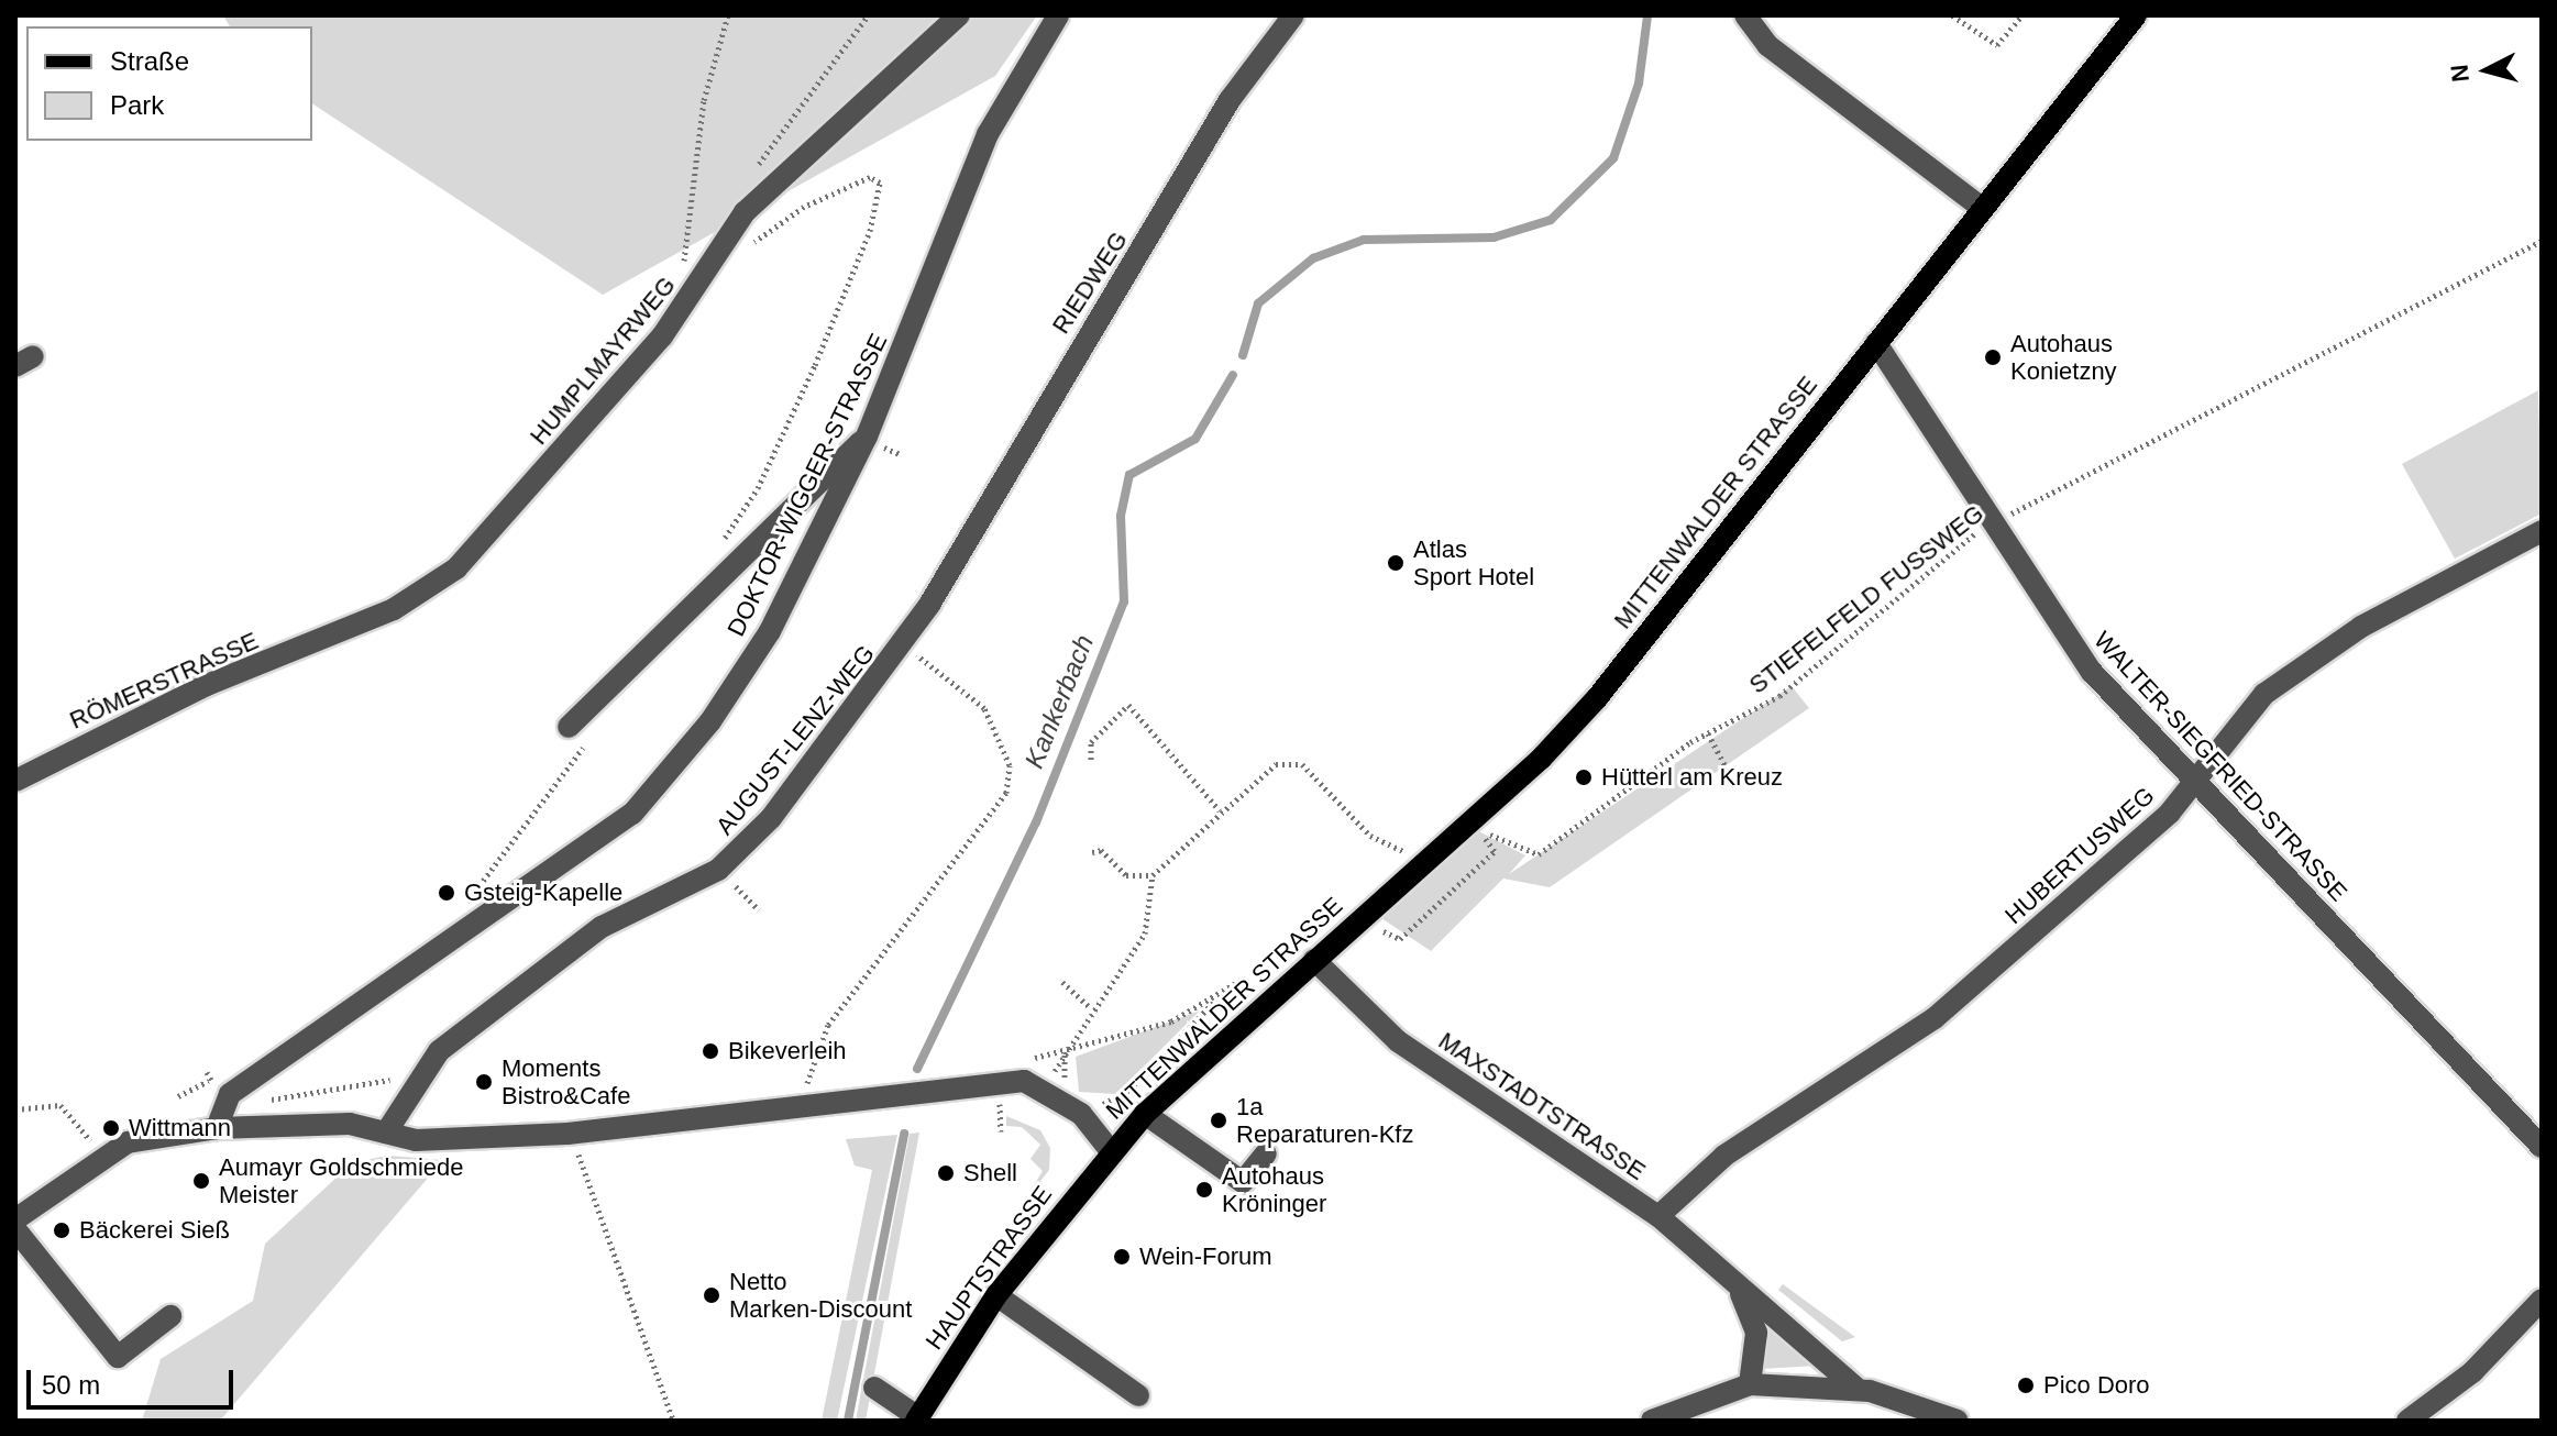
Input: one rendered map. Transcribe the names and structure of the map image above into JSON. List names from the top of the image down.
{
  "streets": {
    "main road": ["MITTENWALDER STRASSE", "HAUPTSTRASSE"],
    "street": [
      "RIEDWEG",
      "HUMPLMAYRWEG",
      "DOKTOR-WIGGER-STRASSE",
      "RÖMERSTRASSE",
      "AUGUST-LENZ-WEG",
      "WALTER-SIEGFRIED-STRASSE",
      "HUBERTUSWEG",
      "MAXSTADTSTRASSE"
    ],
    "path": ["STIEFELFELD FUSSWEG"]
  },
  "crossings": [
    ["RIEDWEG", "AUGUST-LENZ-WEG"],
    ["HUMPLMAYRWEG", "RÖMERSTRASSE"],
    ["MITTENWALDER STRASSE", "WALTER-SIEGFRIED-STRASSE"],
    ["MITTENWALDER STRASSE", "MAXSTADTSTRASSE"],
    ["MITTENWALDER STRASSE", "HAUPTSTRASSE"],
    ["STIEFELFELD FUSSWEG", "WALTER-SIEGFRIED-STRASSE"],
    ["WALTER-SIEGFRIED-STRASSE", "HUBERTUSWEG"],
    ["HUBERTUSWEG", "MAXSTADTSTRASSE"]
  ],
  "water": ["Kankerbach"],
  "places": [
    "Autohaus Konietzny",
    "Atlas Sport Hotel",
    "Hütterl am Kreuz",
    "Gsteig-Kapelle",
    "Bikeverleih",
    "Moments Bistro&Cafe",
    "1a Reparaturen-Kfz",
    "Wittmann",
    "Shell",
    "Aumayr Goldschmiede Meister",
    "Autohaus Kröninger",
    "Bäckerei Sieß",
    "Wein-Forum",
    "Netto Marken-Discount",
    "Pico Doro"
  ],
  "legend": ["Straße", "Park"],
  "scale_bar": "50 m",
  "north": "left"
}
